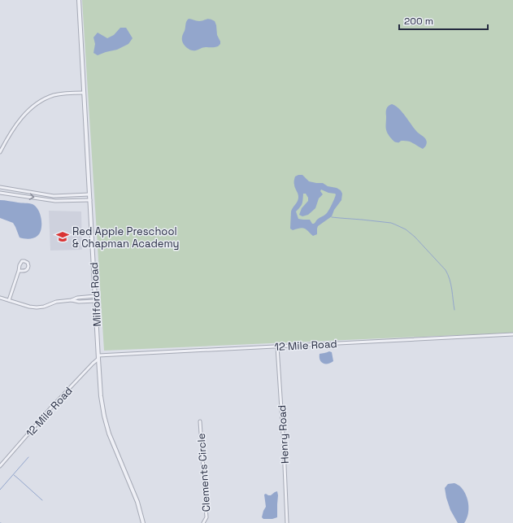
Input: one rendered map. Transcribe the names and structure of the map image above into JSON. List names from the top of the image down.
{
  "streets": {
    "street": [
      "Milford Road",
      "12 Mile Road",
      "Henry Road",
      "Clements Circle"
    ]
  },
  "crossings": [
    ["Milford Road", "12 Mile Road"],
    ["12 Mile Road", "Henry Road"]
  ],
  "places": {
    "school or university": ["Red Apple Preschool & Chapman Academy"]
  },
  "scale_bar": "200 m"
}
